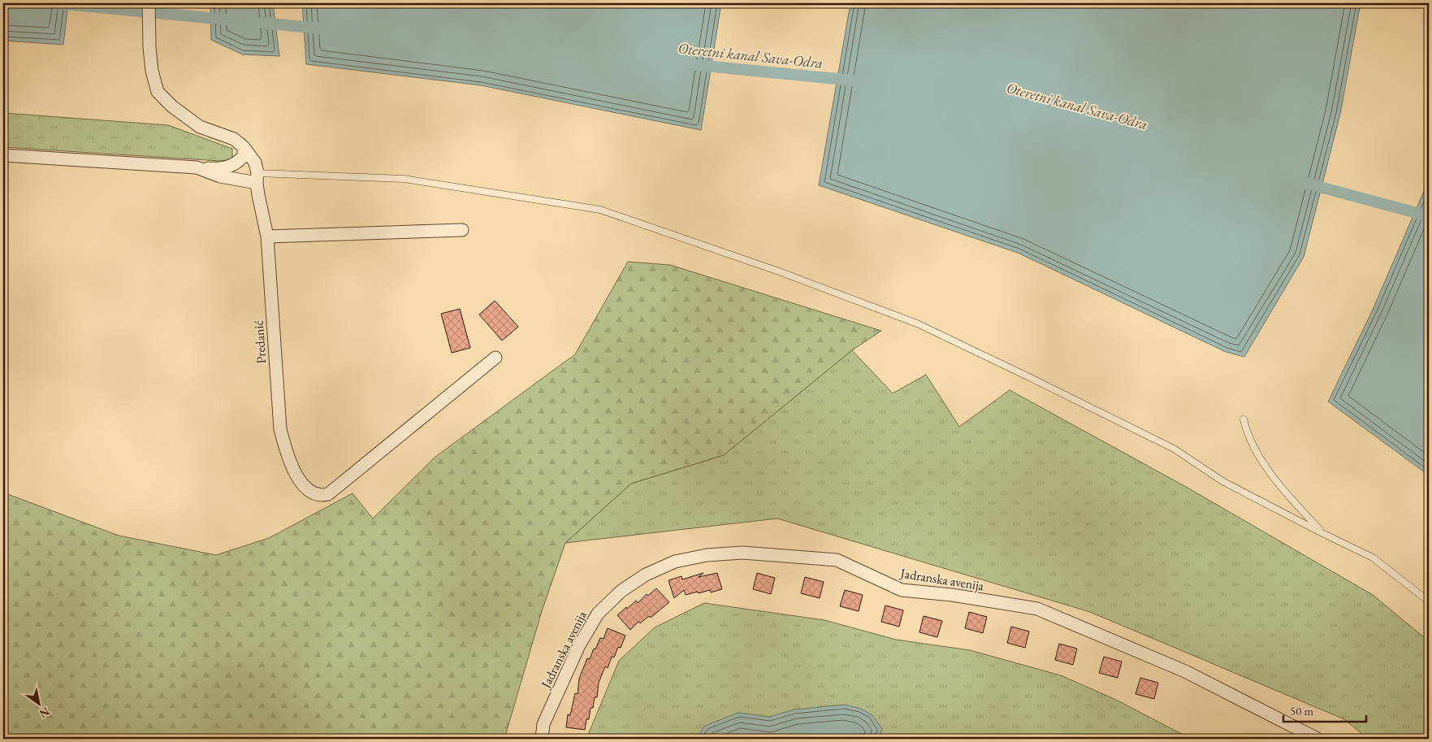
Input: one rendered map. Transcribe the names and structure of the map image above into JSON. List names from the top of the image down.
{
  "streets": {
    "street": ["Predanić", "Jadranska avenija"]
  },
  "water": ["Oteretni kanal Sava-Odra"],
  "scale_bar": "50 m",
  "north": "bottom right"
}
